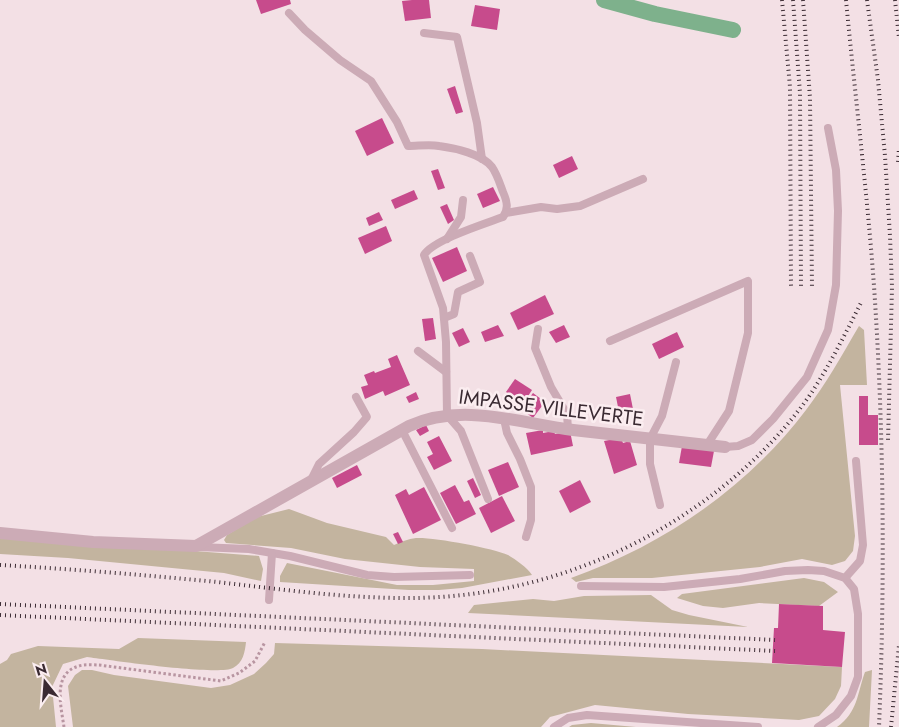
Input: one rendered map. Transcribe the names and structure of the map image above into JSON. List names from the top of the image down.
{
  "streets": {
    "street": ["IMPASSE VILLEVERTE"]
  },
  "north": "top"
}
